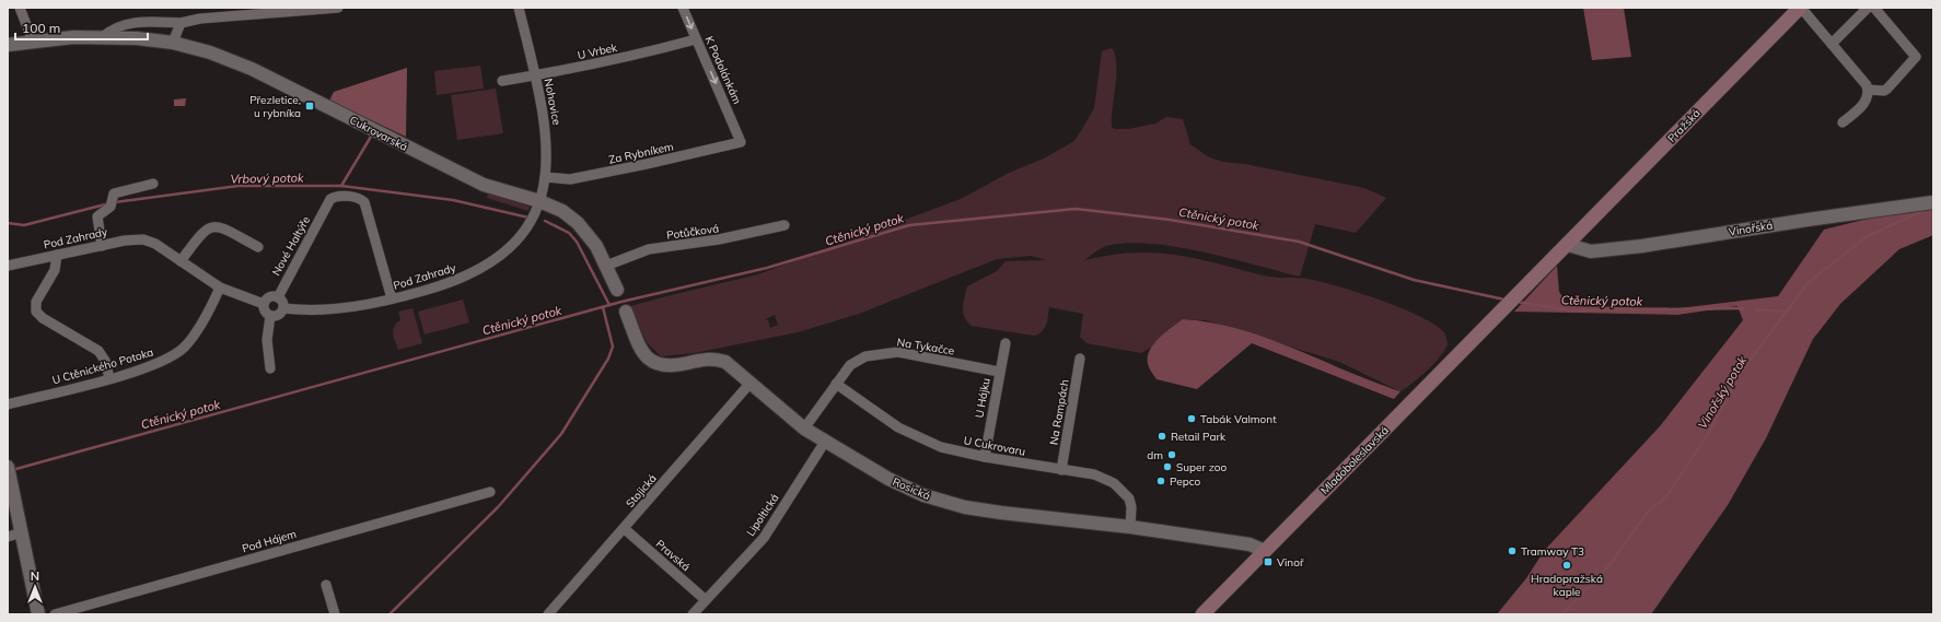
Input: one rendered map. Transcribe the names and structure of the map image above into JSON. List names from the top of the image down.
{
  "streets": {
    "main road": ["Pražská", "Mladoboleslavská"],
    "street": [
      "U Vrbek",
      "K Podolánkám",
      "Nohavice",
      "Cukrovarská",
      "Za Rybníkem",
      "Vinořská",
      "Potůčková",
      "Pod Zahrady",
      "Nové Haltýře",
      "Na Tykačce",
      "U Ctěnického Potoka",
      "U Hájku",
      "Na Rampách",
      "U Cukrovaru",
      "Rosická",
      "Stojická",
      "Lipoltická",
      "Pod Hájem",
      "Pravská"
    ]
  },
  "crossings": [
    ["U Vrbek", "K Podolánkám"],
    ["U Vrbek", "Nohavice"],
    ["K Podolánkám", "Za Rybníkem"],
    ["Nohavice", "Cukrovarská"],
    ["Nohavice", "Za Rybníkem"],
    ["Nohavice", "Pod Zahrady"],
    ["Pražská", "Vinořská"],
    ["Pražská", "Mladoboleslavská"],
    ["Cukrovarská", "Potůčková"],
    ["Cukrovarská", "Pod Zahrady"],
    ["Pod Zahrady", "Nové Haltýře"],
    ["Pod Zahrady", "U Ctěnického Potoka"],
    ["Na Tykačce", "U Hájku"],
    ["Na Tykačce", "U Cukrovaru"],
    ["Na Tykačce", "Rosická"],
    ["U Hájku", "U Cukrovaru"],
    ["Na Rampách", "U Cukrovaru"],
    ["U Cukrovaru", "Rosická"],
    ["Mladoboleslavská", "Rosická"],
    ["Rosická", "Stojická"],
    ["Rosická", "Lipoltická"],
    ["Stojická", "Pravská"],
    ["Lipoltická", "Pravská"]
  ],
  "one_way": ["K Podolánkám"],
  "water": ["Vrbový potok", "Ctěnický potok", "Vinořský potok"],
  "places": {
    "transit": ["Přezletice, u rybníka", "Vinoř"],
    "other": [
      "Tabák Valmont",
      "Retail Park",
      "dm",
      "Super zoo",
      "Pepco",
      "Tramway T3",
      "Hradopražská kaple"
    ]
  },
  "scale_bar": "100 m",
  "north": "top"
}
